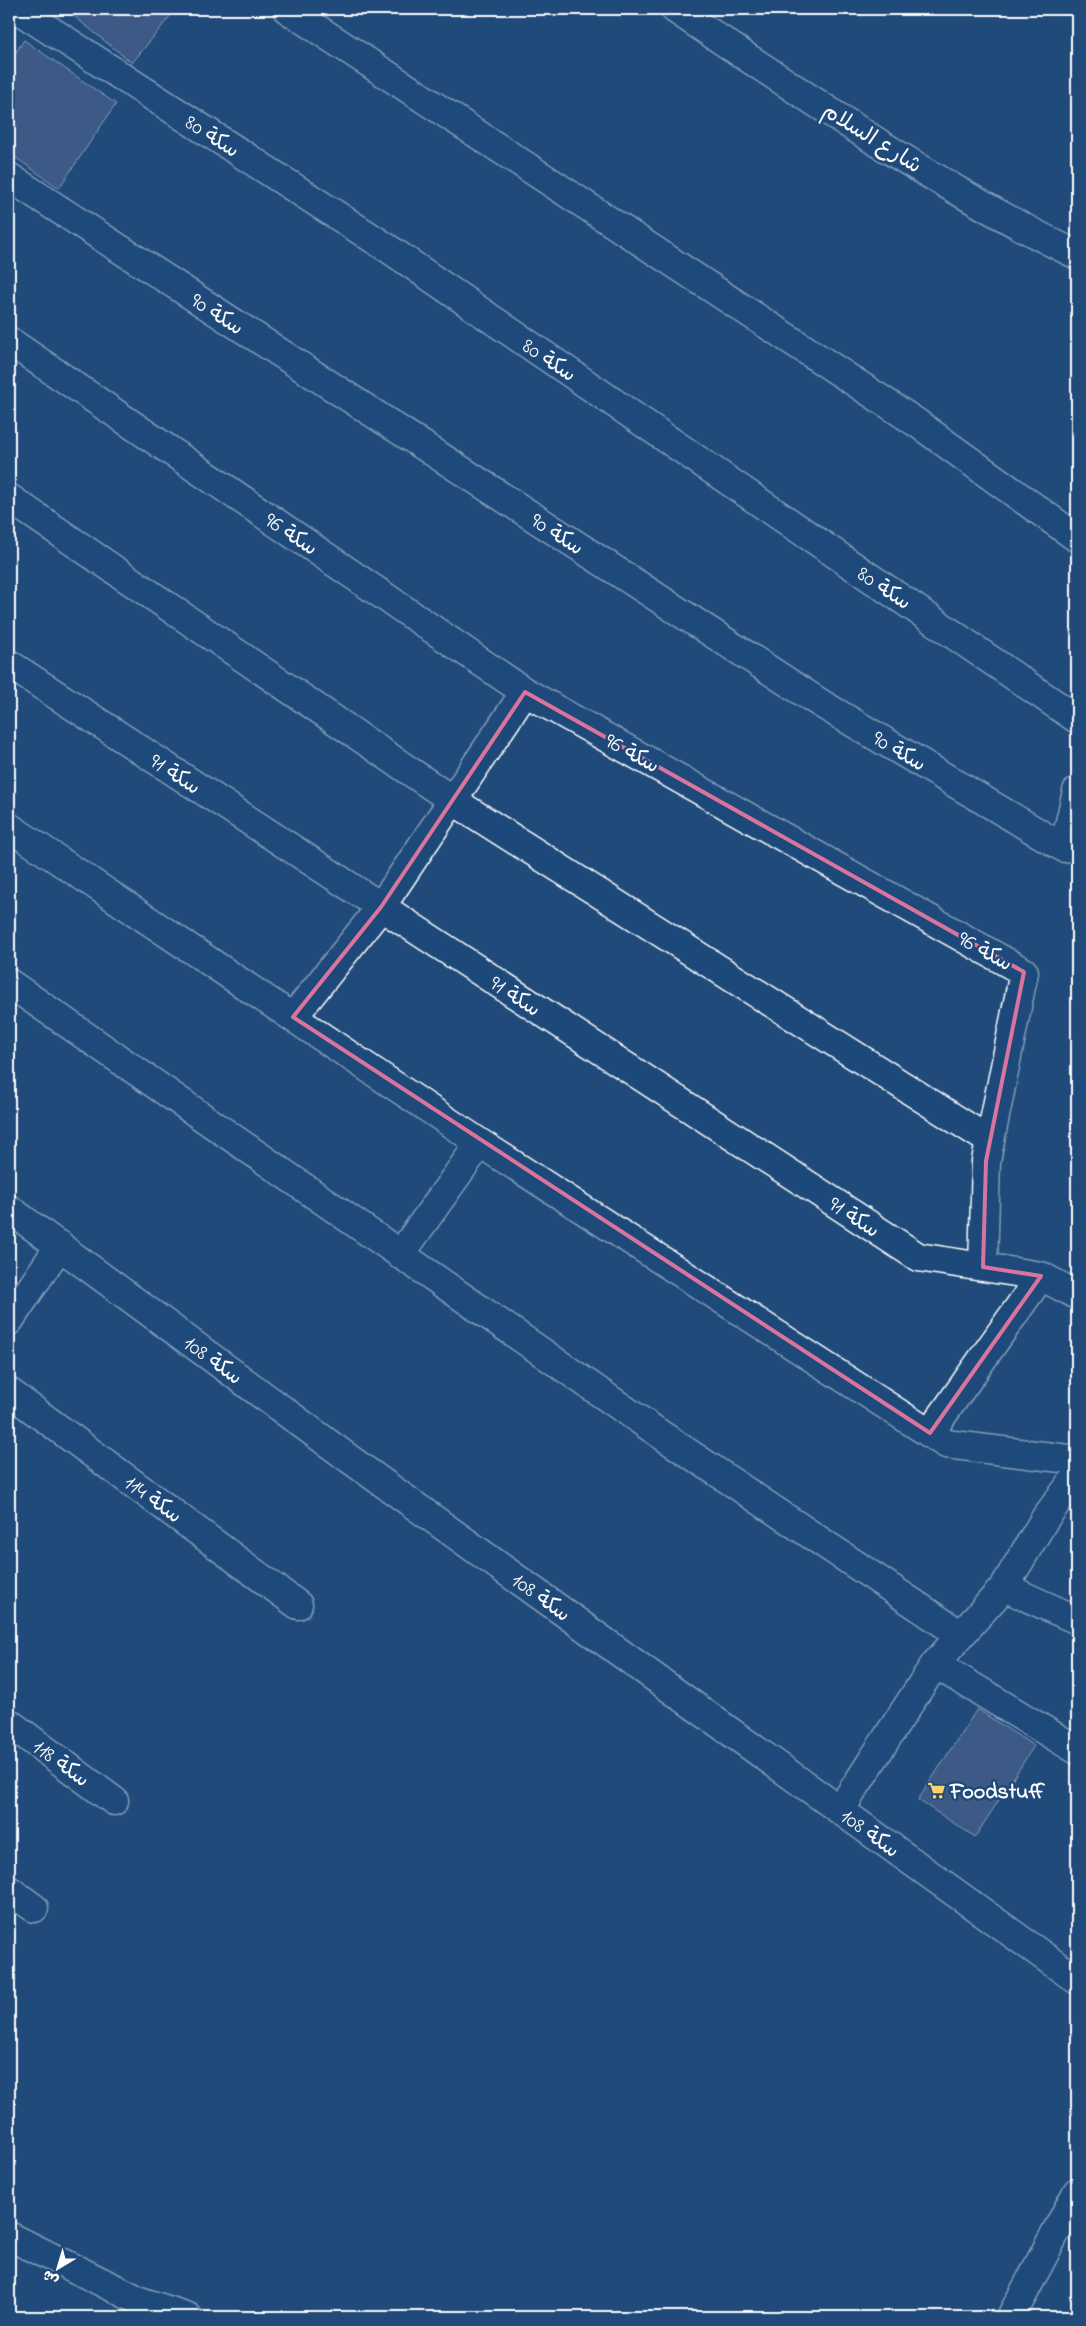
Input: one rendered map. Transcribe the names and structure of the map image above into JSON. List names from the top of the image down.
{
  "streets": {
    "street": [
      "سكة 80",
      "شارع السلام",
      "سكة 90",
      "سكة 96",
      "سكة 91",
      "سكة 108",
      "سكة 114",
      "سكة 118"
    ]
  },
  "crossings": [
    ["سكة 96", "سكة 91"]
  ],
  "places": {
    "supermarket": ["Foodstuff"]
  },
  "north": "bottom left"
}
